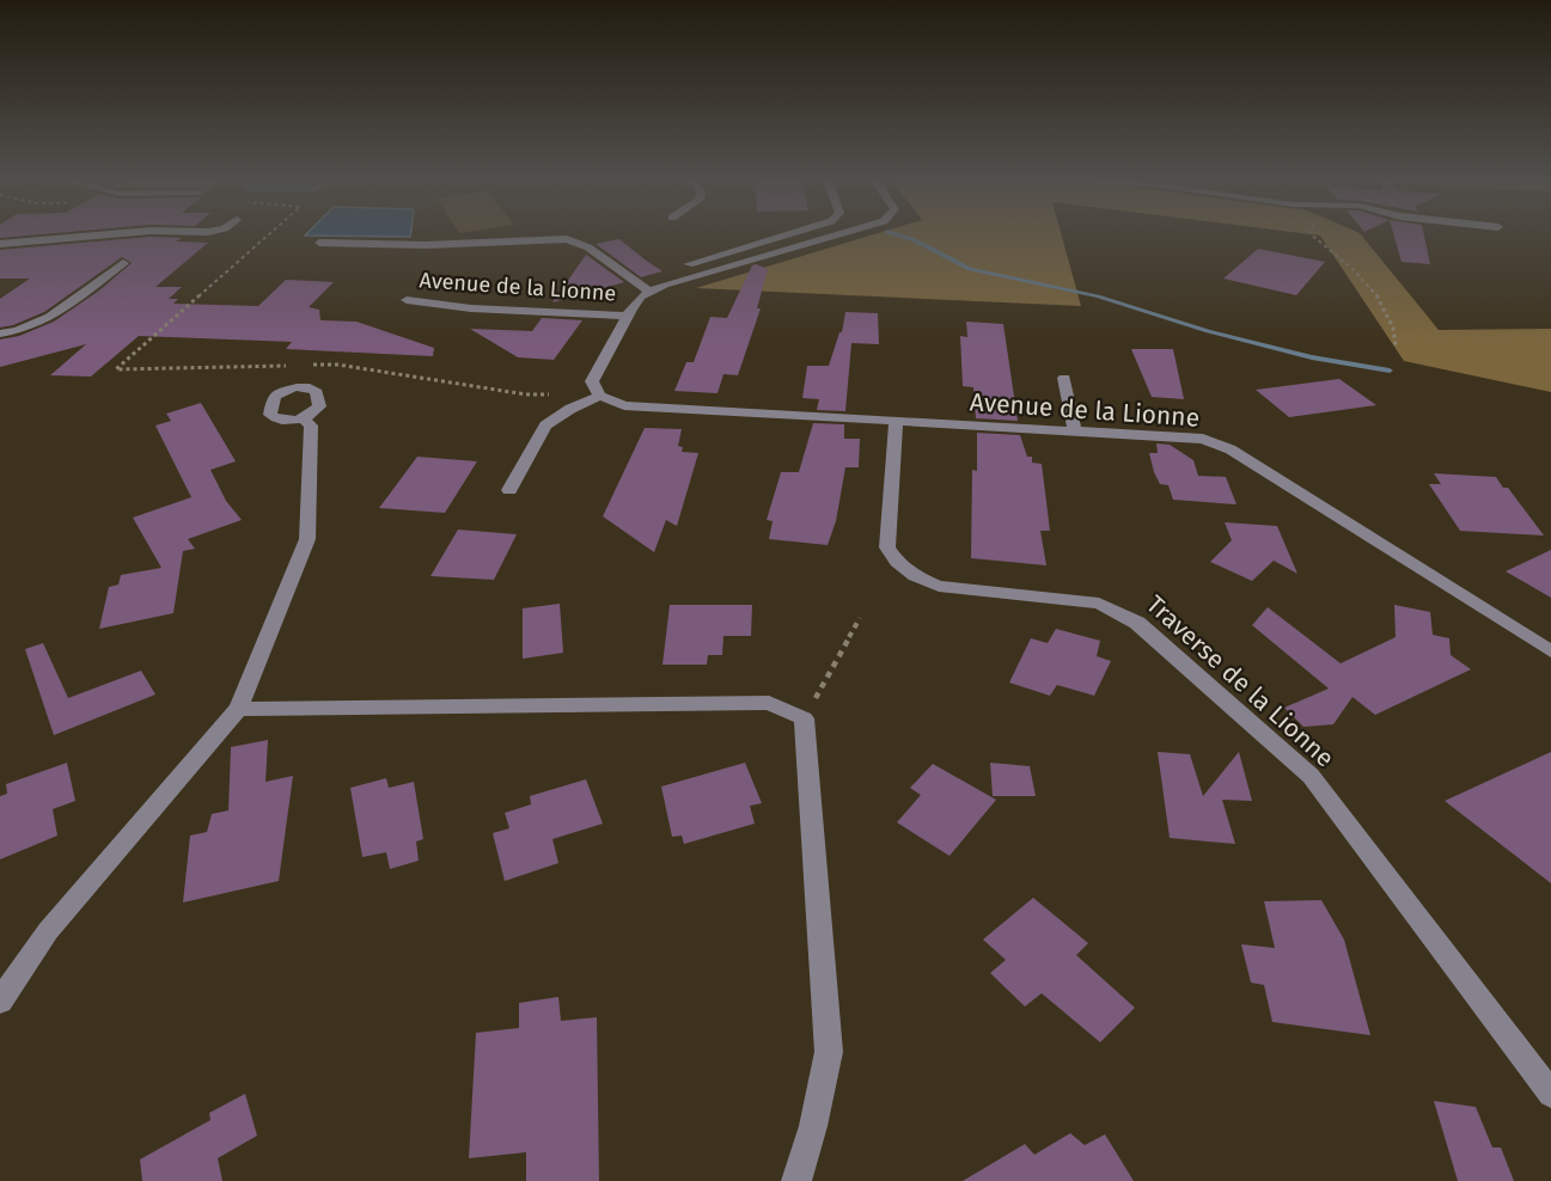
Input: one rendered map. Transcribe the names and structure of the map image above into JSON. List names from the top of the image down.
{
  "streets": {
    "street": ["Avenue de la Lionne", "Traverse de la Lionne"]
  },
  "crossings": [
    ["Avenue de la Lionne", "Traverse de la Lionne"]
  ]
}
